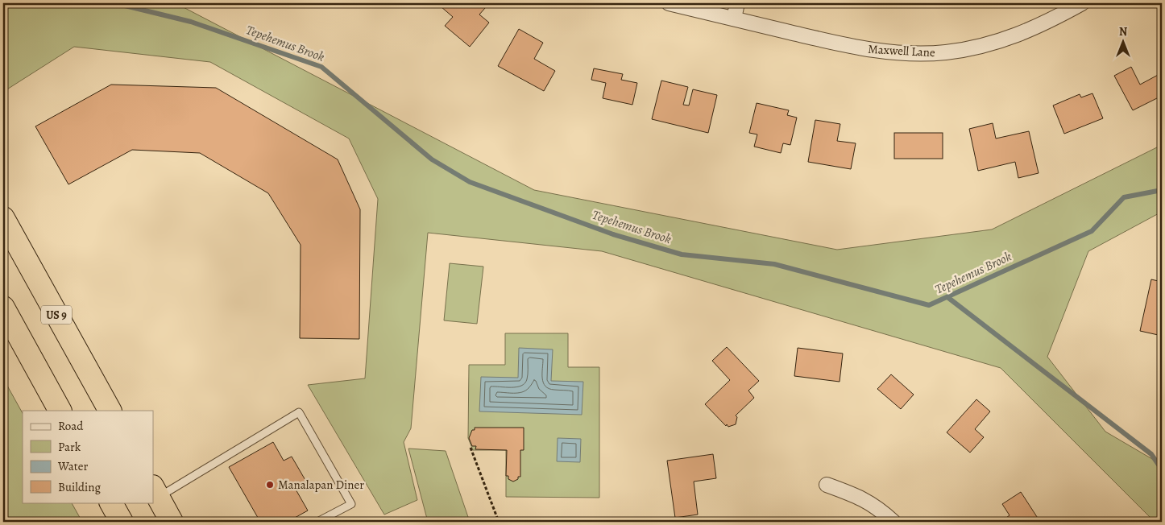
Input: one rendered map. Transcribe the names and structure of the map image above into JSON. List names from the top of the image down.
{
  "streets": {
    "highway": ["US 9"],
    "street": ["Maxwell Lane"]
  },
  "water": ["Tepehemus Brook"],
  "places": ["Manalapan Diner"],
  "legend": [
    "Road",
    "Park",
    "Water",
    "Building"
  ],
  "north": "top"
}
